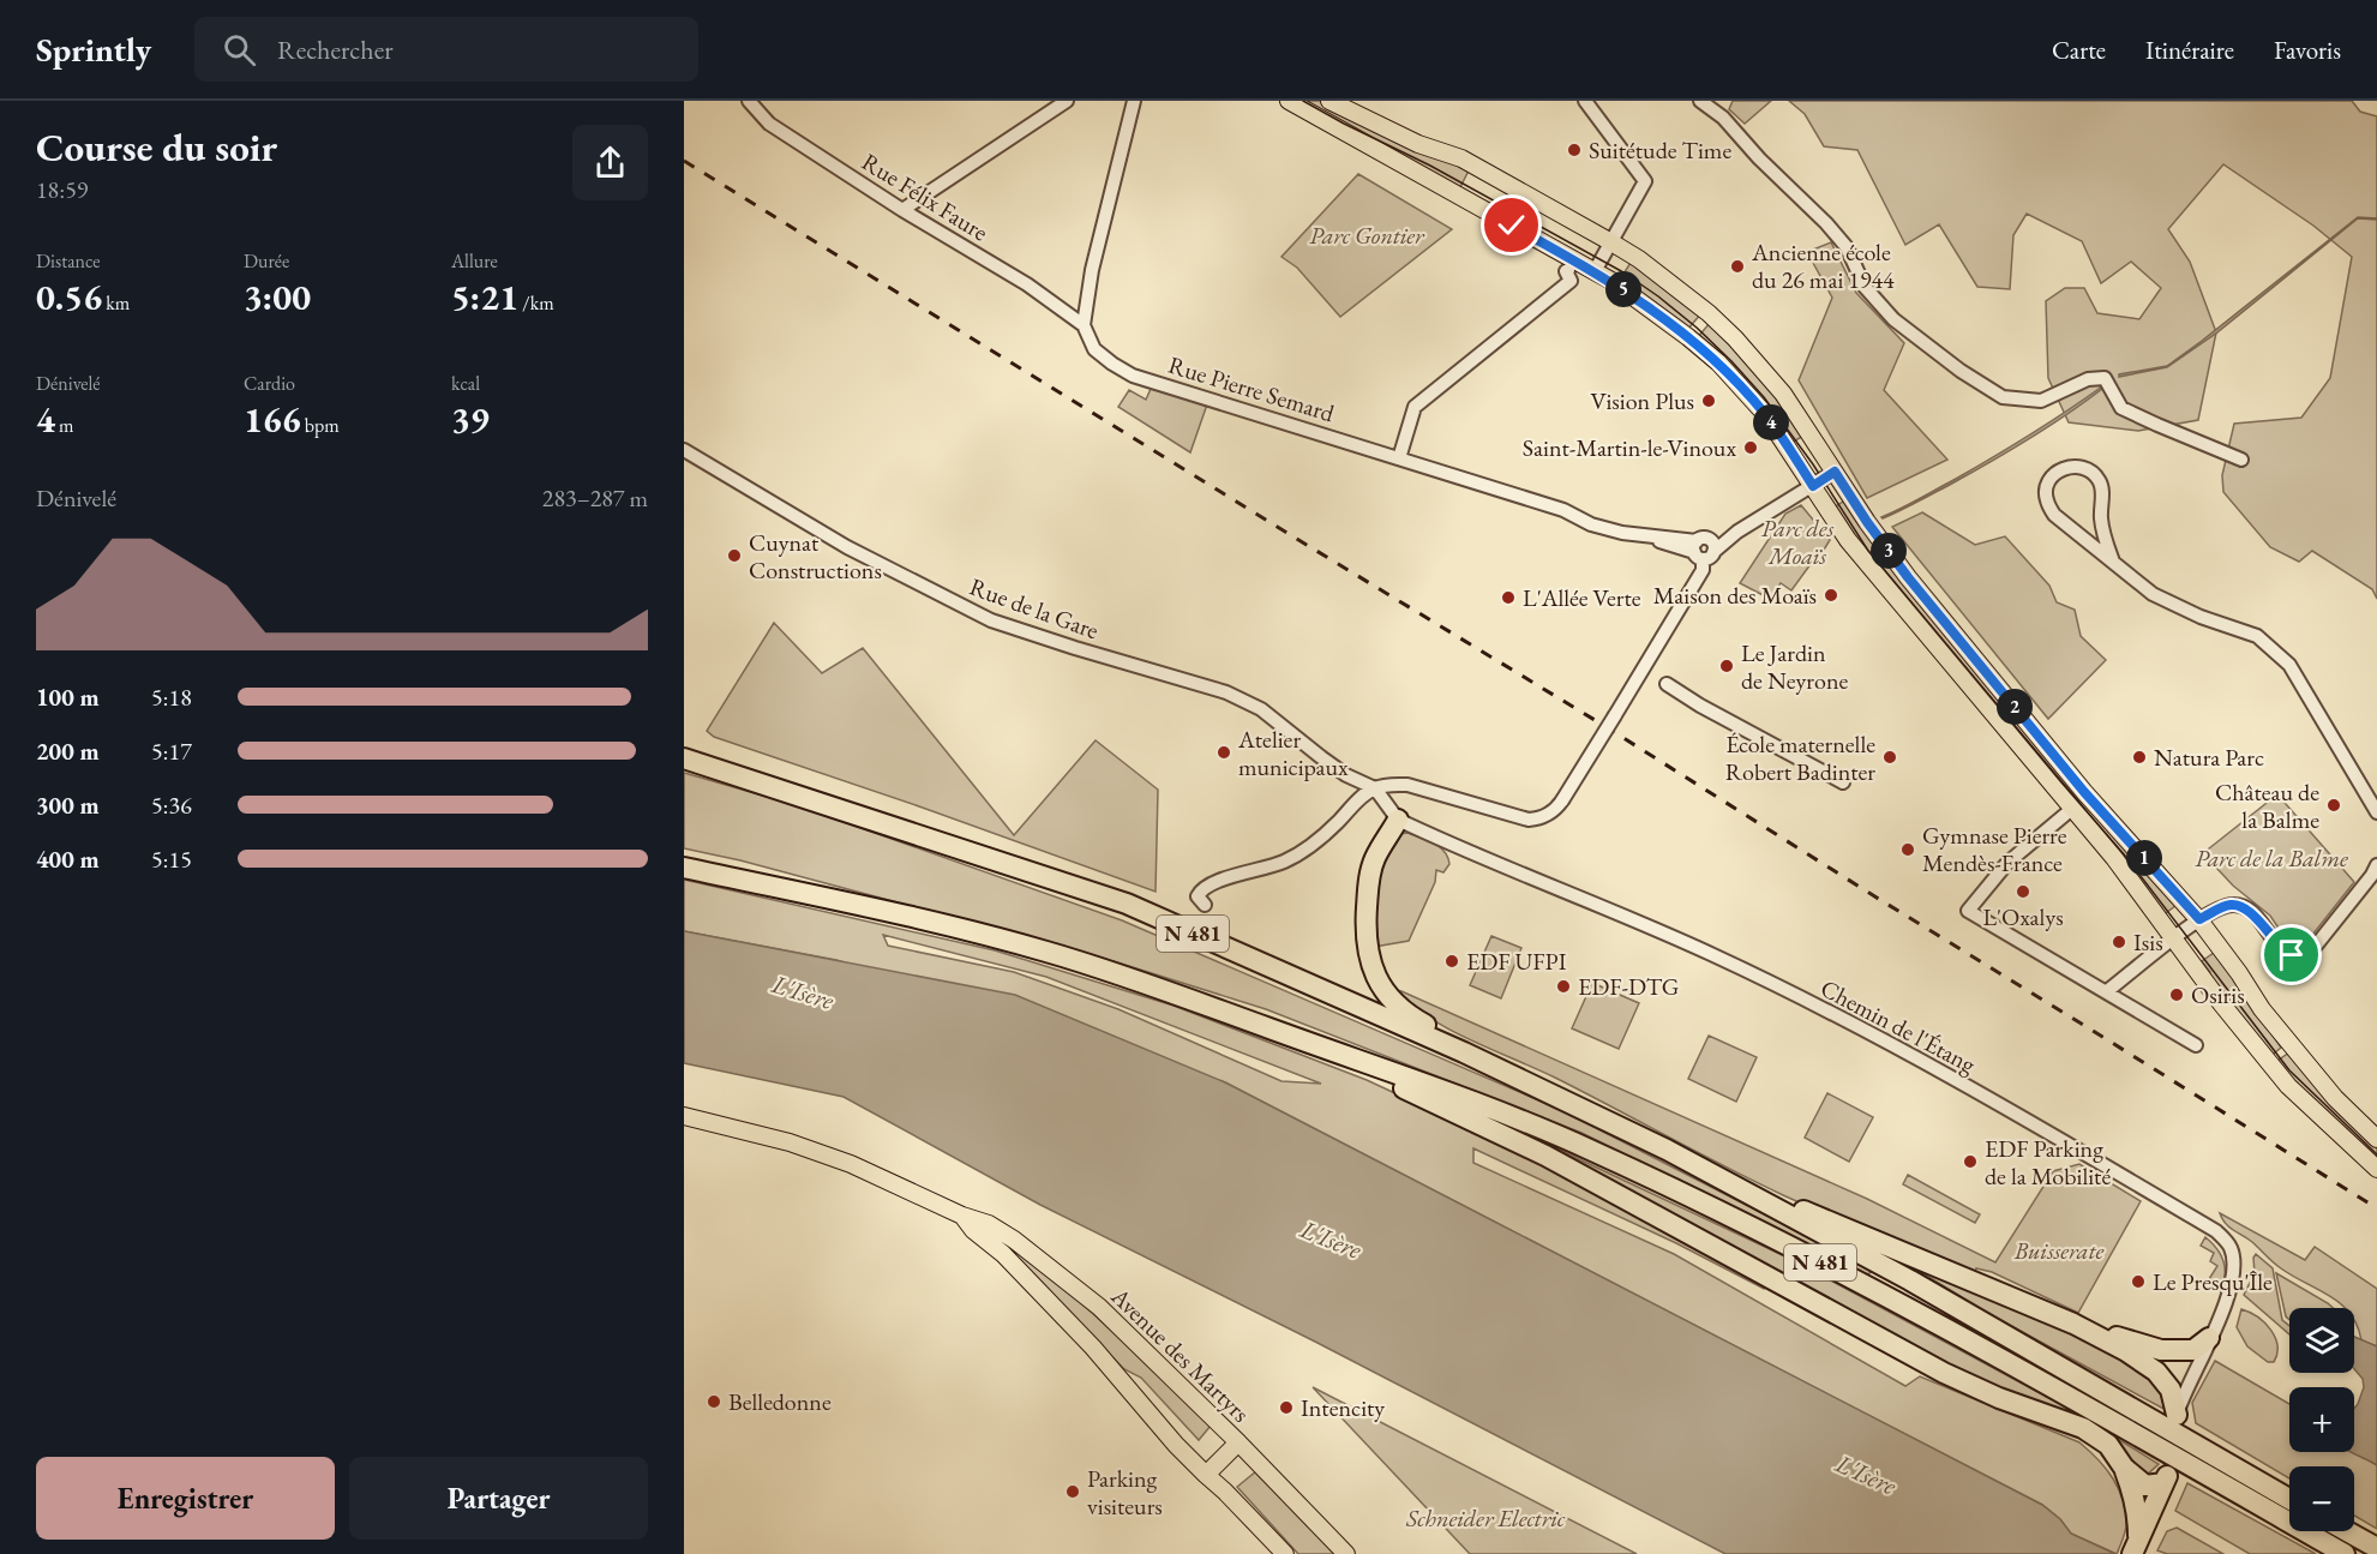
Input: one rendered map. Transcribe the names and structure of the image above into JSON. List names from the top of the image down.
{
  "streets": {
    "highway": ["N 481"],
    "main road": ["Avenue des Martyrs"],
    "street": [
      "Rue Félix Faure",
      "Rue Pierre Semard",
      "Rue de la Gare",
      "Chemin de l'Étang"
    ]
  },
  "crossings": [
    ["Rue Félix Faure", "Rue Pierre Semard"]
  ],
  "water": ["L'Isère"],
  "parks": [
    "Parc Gontier",
    "Parc des Moaïs",
    "Parc de la Balme",
    "Buisserate",
    "Schneider Electric"
  ],
  "places": [
    "Suitétude Time",
    "Ancienne école du 26 mai 1944",
    "Vision Plus",
    "Saint-Martin-le-Vinoux",
    "Cuynat Constructions",
    "Maison des Moaïs",
    "L'Allée Verte",
    "Le Jardin de Neyrone",
    "Atelier municipaux",
    "École maternelle Robert Badinter",
    "Natura Parc",
    "Château de la Balme",
    "Gymnase Pierre Mendès-France",
    "L'Oxalys",
    "Isis",
    "EDF UFPI",
    "EDF-DTG",
    "Osiris",
    "EDF Parking de la Mobilité",
    "Le Presqu'Île",
    "Belledonne",
    "Intencity",
    "Parking visiteurs"
  ],
  "page": {
    "header": "Sprintly",
    "search": "Rechercher",
    "nav": ["Carte", "Itinéraire", "Favoris"],
    "heading": ["Course du soir", "18:59"],
    "stats": [
      ["Distance", "0.56 km"],
      ["Durée", "3:00"],
      ["Allure", "5:21 /km"],
      ["Dénivelé", "4 m"],
      ["Cardio", "166 bpm"],
      ["kcal", "39"]
    ],
    "pins": [
      "5",
      "4",
      "3",
      "2",
      "1"
    ],
    "chart": ["Dénivelé", "283–287 m"],
    "list": [
      {
        "name": "100 m",
        "note": "5:18"
      },
      {
        "name": "200 m",
        "note": "5:17"
      },
      {
        "name": "300 m",
        "note": "5:36"
      },
      {
        "name": "400 m",
        "note": "5:15"
      }
    ],
    "map_buttons": ["+", "−"],
    "buttons": ["Enregistrer", "Partager"]
  }
}
